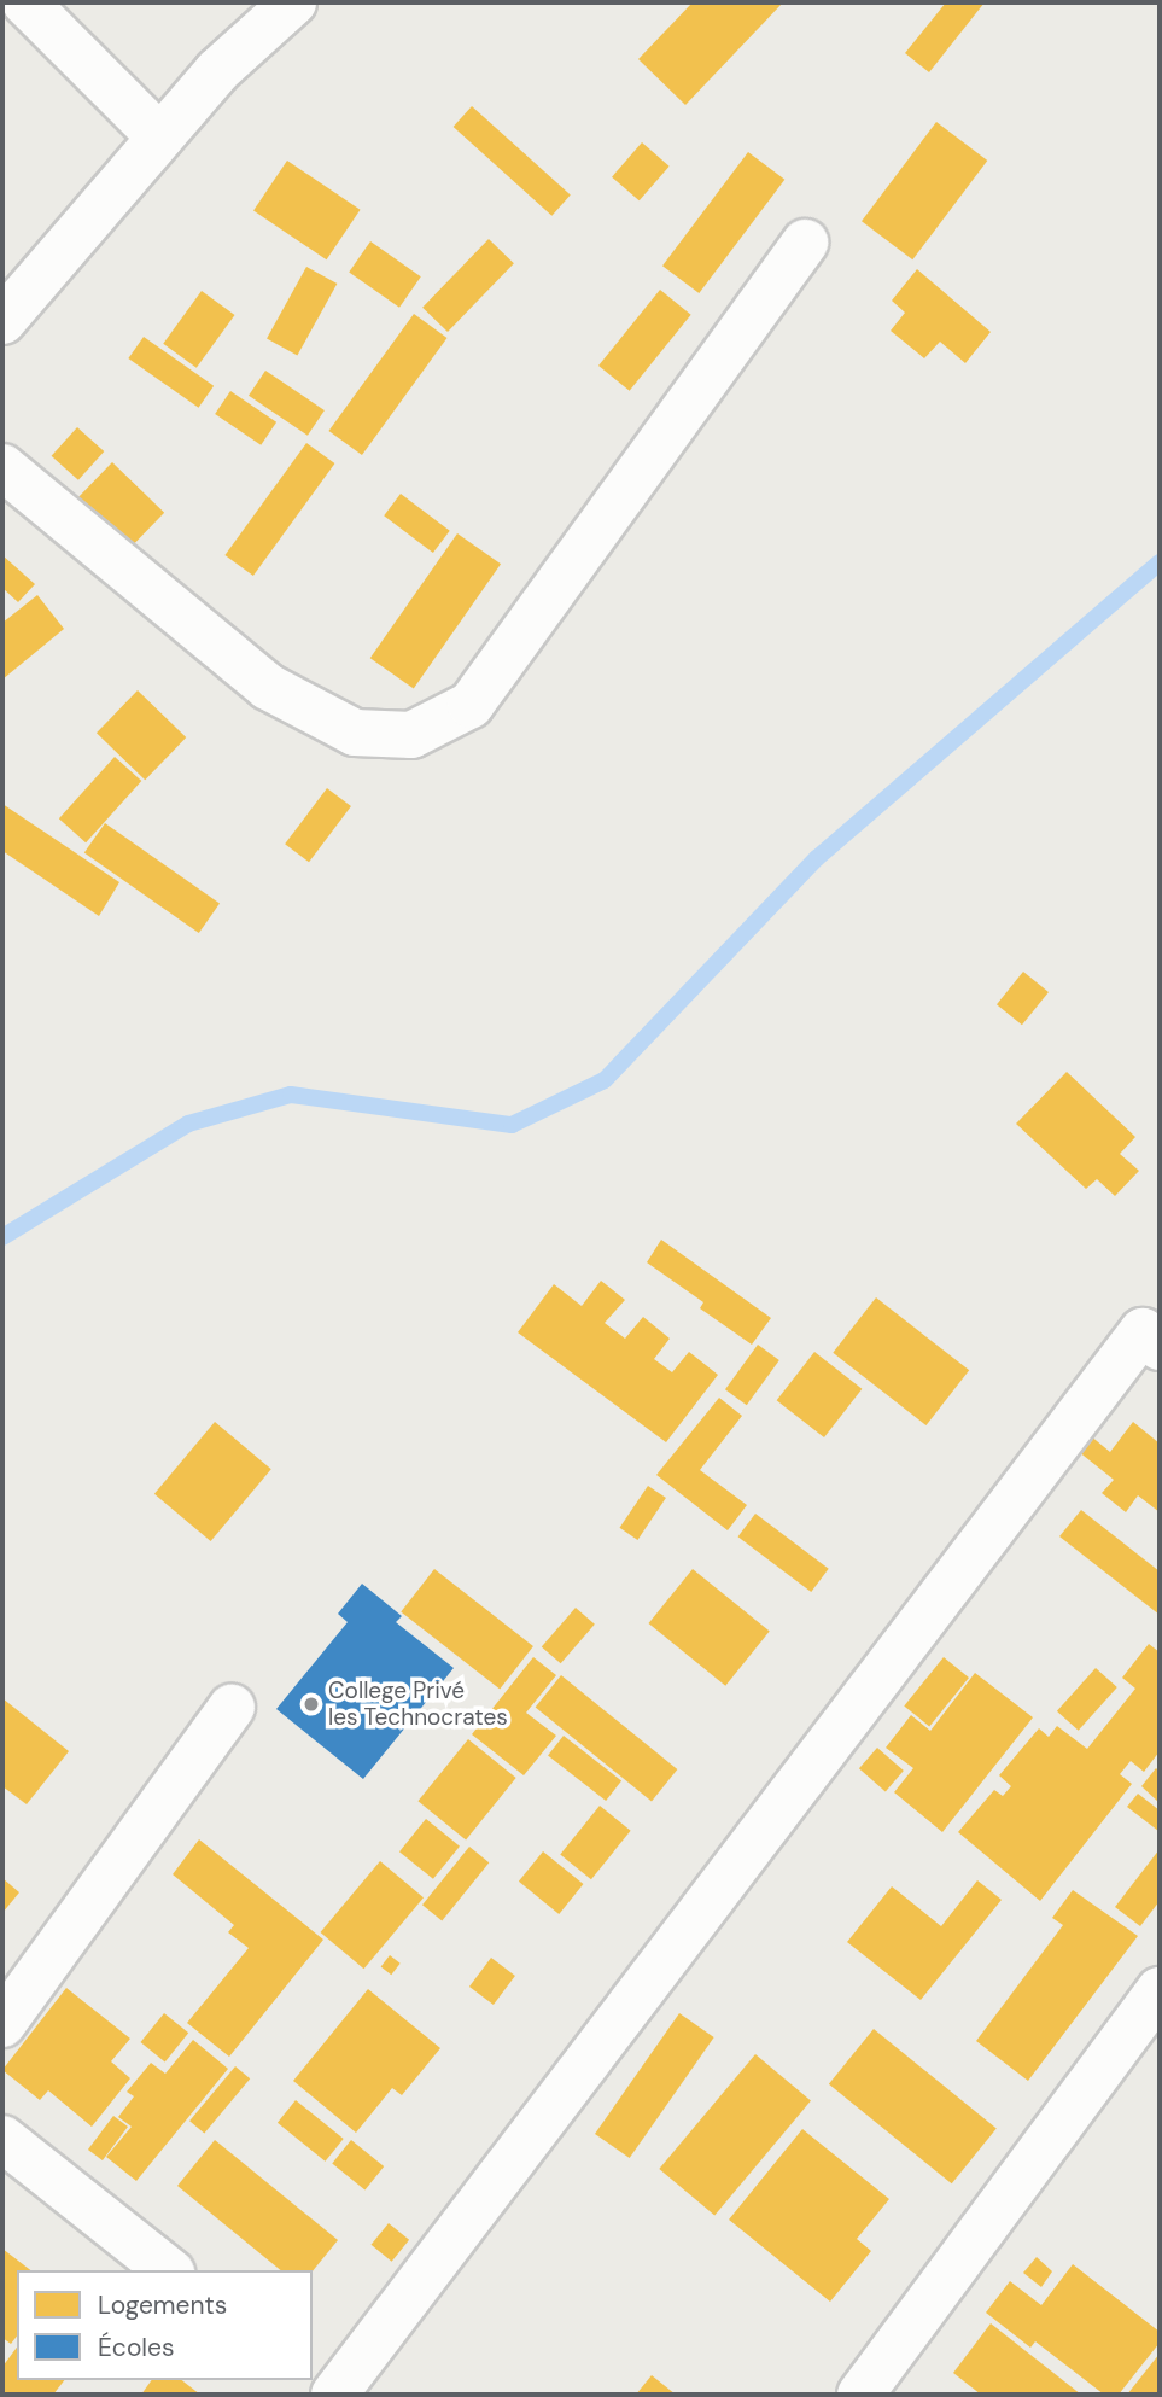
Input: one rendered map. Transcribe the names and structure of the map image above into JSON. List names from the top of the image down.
{
  "places": ["College Privé les Technocrates"],
  "legend": ["Logements", "Écoles"]
}
